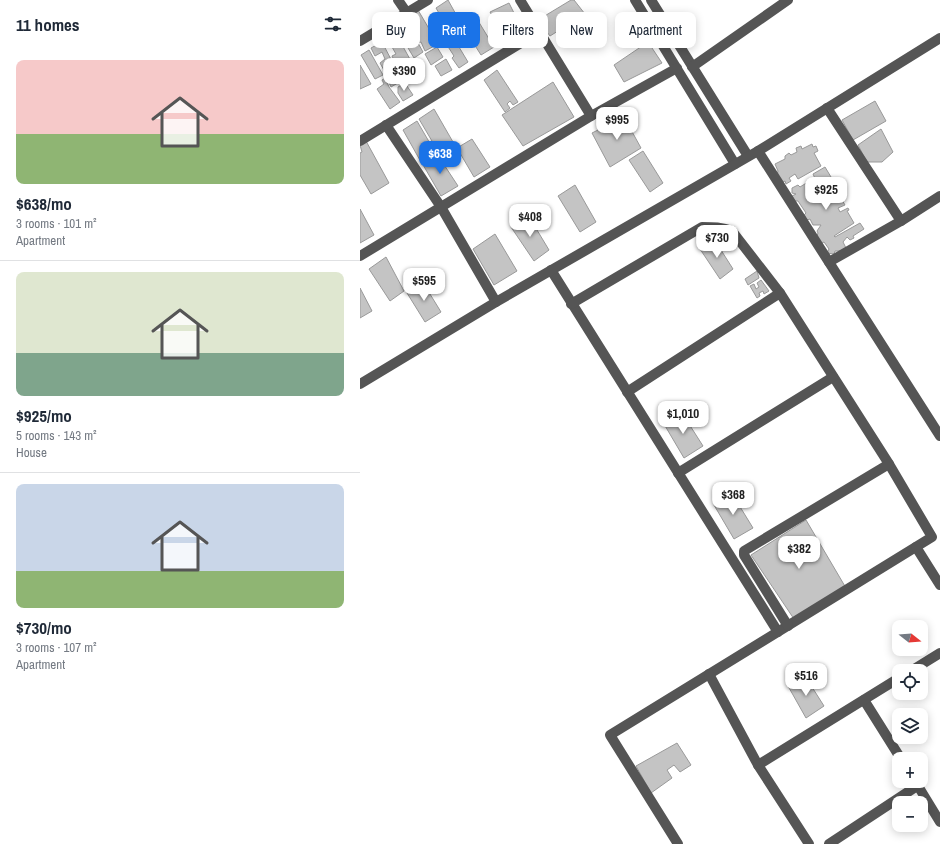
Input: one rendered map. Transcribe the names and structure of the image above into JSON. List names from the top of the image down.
{
  "north": "right",
  "page": {
    "heading": "11 homes",
    "chip": [
      "Buy",
      "Rent",
      "Filters",
      "New",
      "Apartment"
    ],
    "list": [
      {
        "name": "$638/mo",
        "note": "3 rooms · 101 m² · Apartment"
      },
      {
        "name": "$925/mo",
        "note": "5 rooms · 143 m² · House"
      },
      {
        "name": "$730/mo",
        "note": "3 rooms · 107 m² · Apartment"
      }
    ],
    "price": [
      "$390",
      "$995",
      "$638",
      "$925",
      "$408",
      "$730",
      "$595",
      "$1,010",
      "$368",
      "$382",
      "$516"
    ],
    "map_buttons": ["+", "−"]
  }
}
